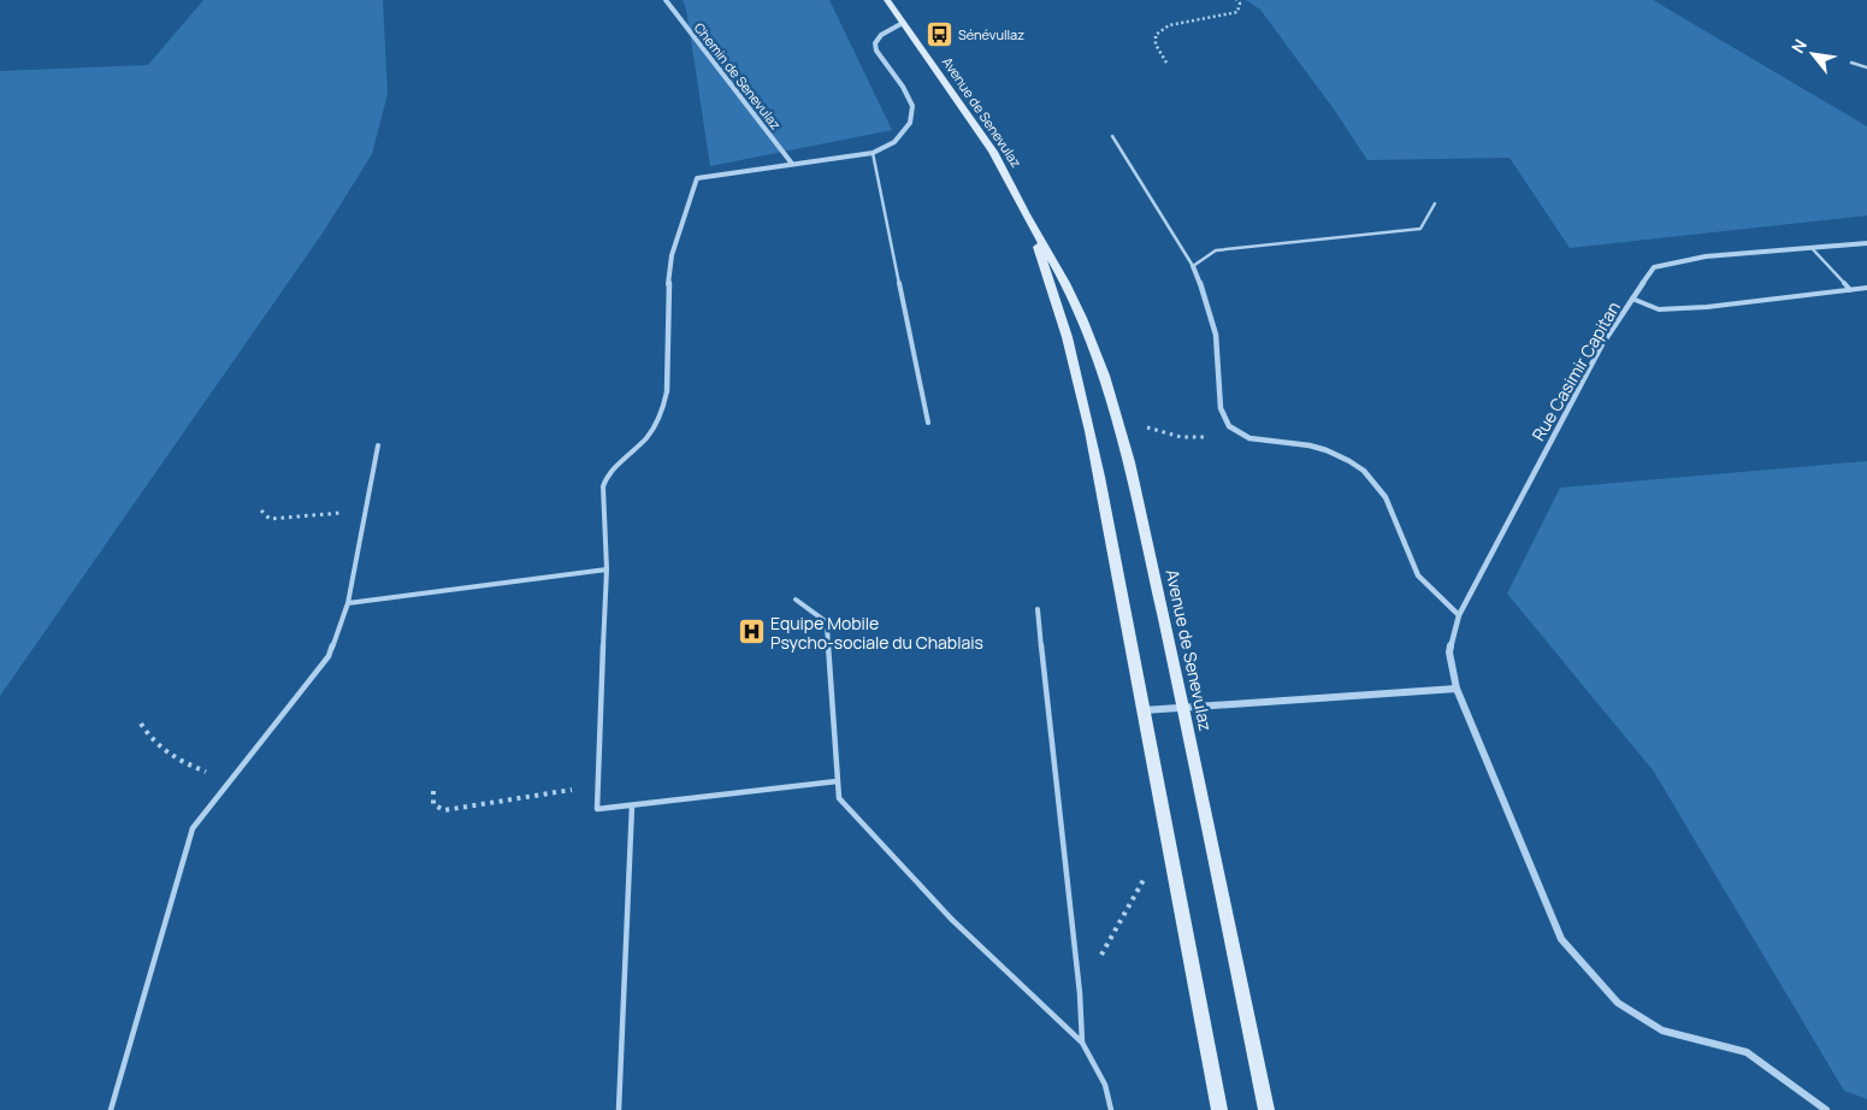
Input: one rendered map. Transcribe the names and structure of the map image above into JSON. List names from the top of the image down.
{
  "streets": {
    "main road": ["Avenue de Senevulaz"],
    "street": ["Chemin de Senevulaz", "Rue Casimir Capitan"]
  },
  "places": {
    "bus stop": ["Sénévullaz"],
    "hospital": ["Equipe Mobile Psycho-sociale du Chablais"]
  },
  "north": "top left"
}
